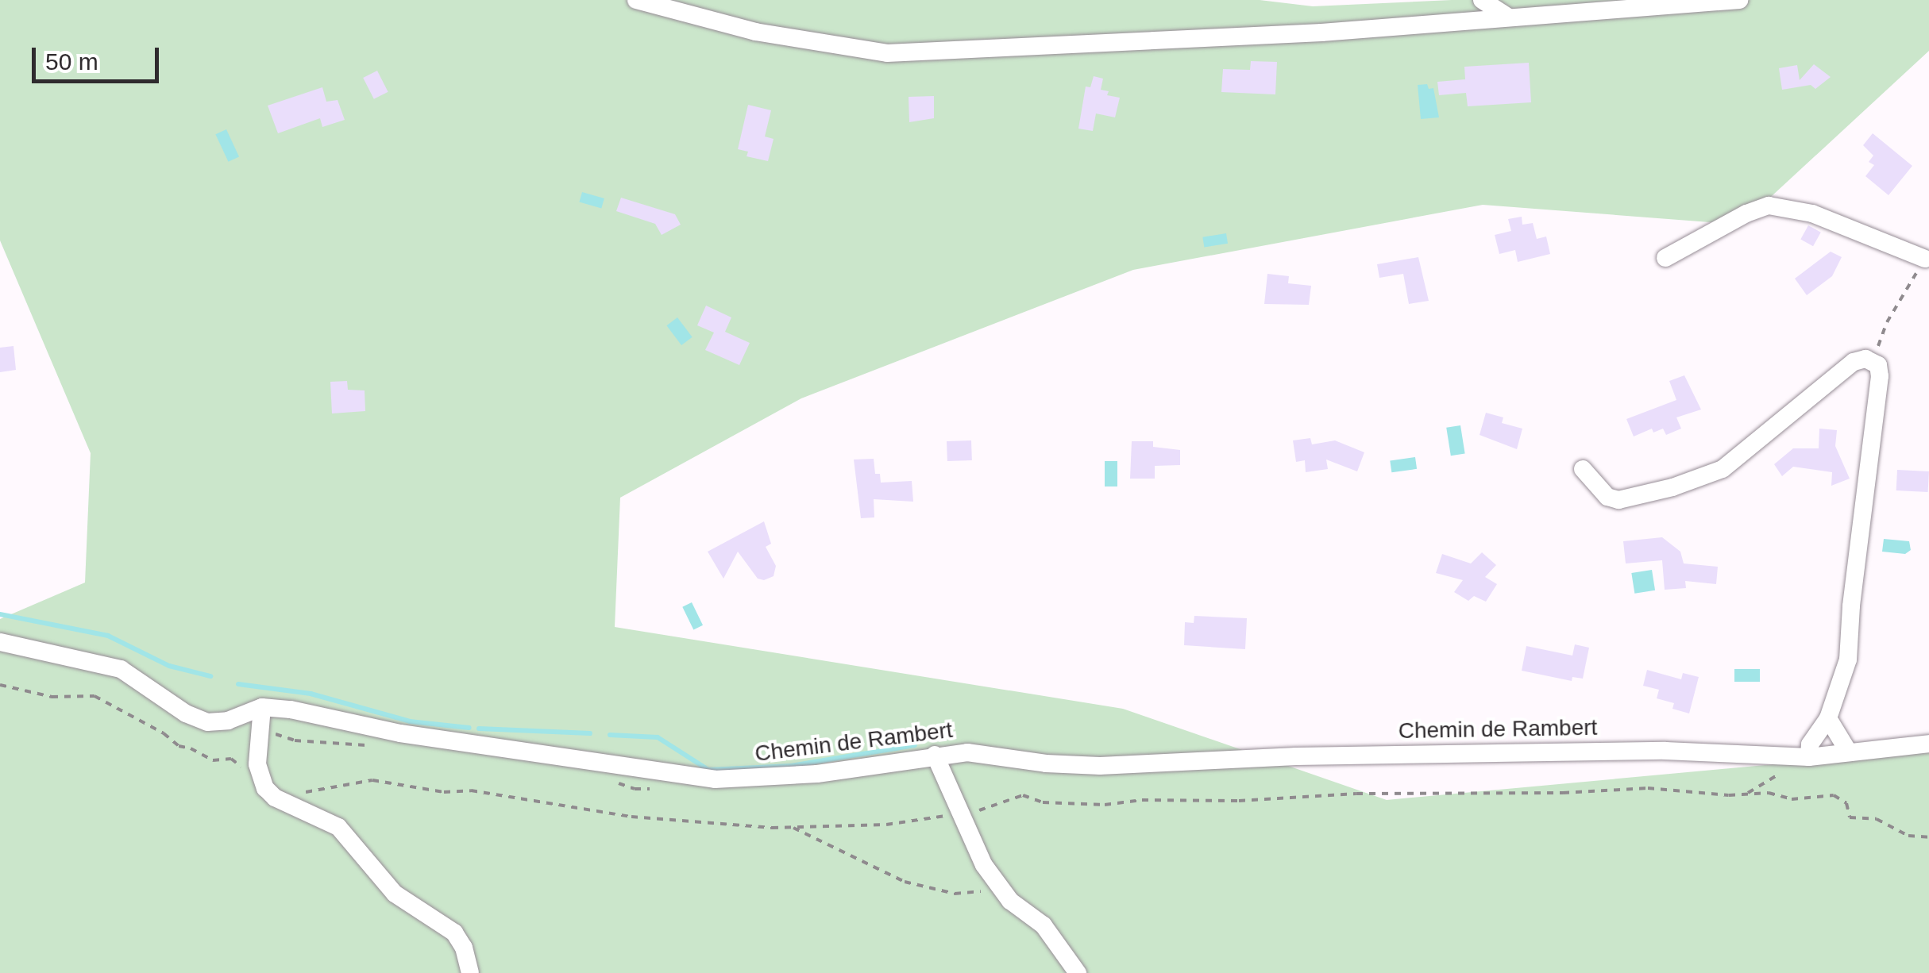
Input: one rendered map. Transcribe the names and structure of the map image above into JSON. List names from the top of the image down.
{
  "streets": {
    "street": ["Chemin de Rambert"]
  },
  "scale_bar": "50 m"
}
